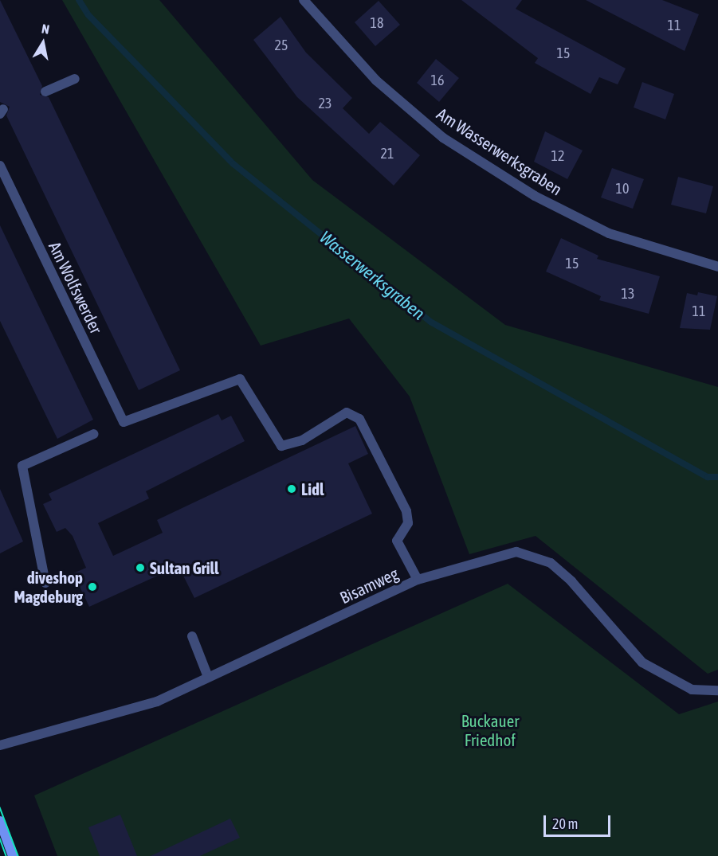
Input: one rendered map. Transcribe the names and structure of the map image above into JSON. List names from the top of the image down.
{
  "streets": {
    "street": ["Am Wasserwerksgraben", "Am Wolfswerder", "Bisamweg"]
  },
  "crossings": [
    ["Am Wolfswerder", "Bisamweg"]
  ],
  "water": ["Wasserwerksgraben"],
  "parks": ["Buckauer Friedhof"],
  "places": ["Lidl", "Sultan Grill", "diveshop Magdeburg"],
  "house_numbers": [
    "18",
    "11",
    "25",
    "15",
    "16",
    "23",
    "21",
    "12",
    "10",
    "15",
    "13",
    "11"
  ],
  "scale_bar": "20 m",
  "north": "top"
}
